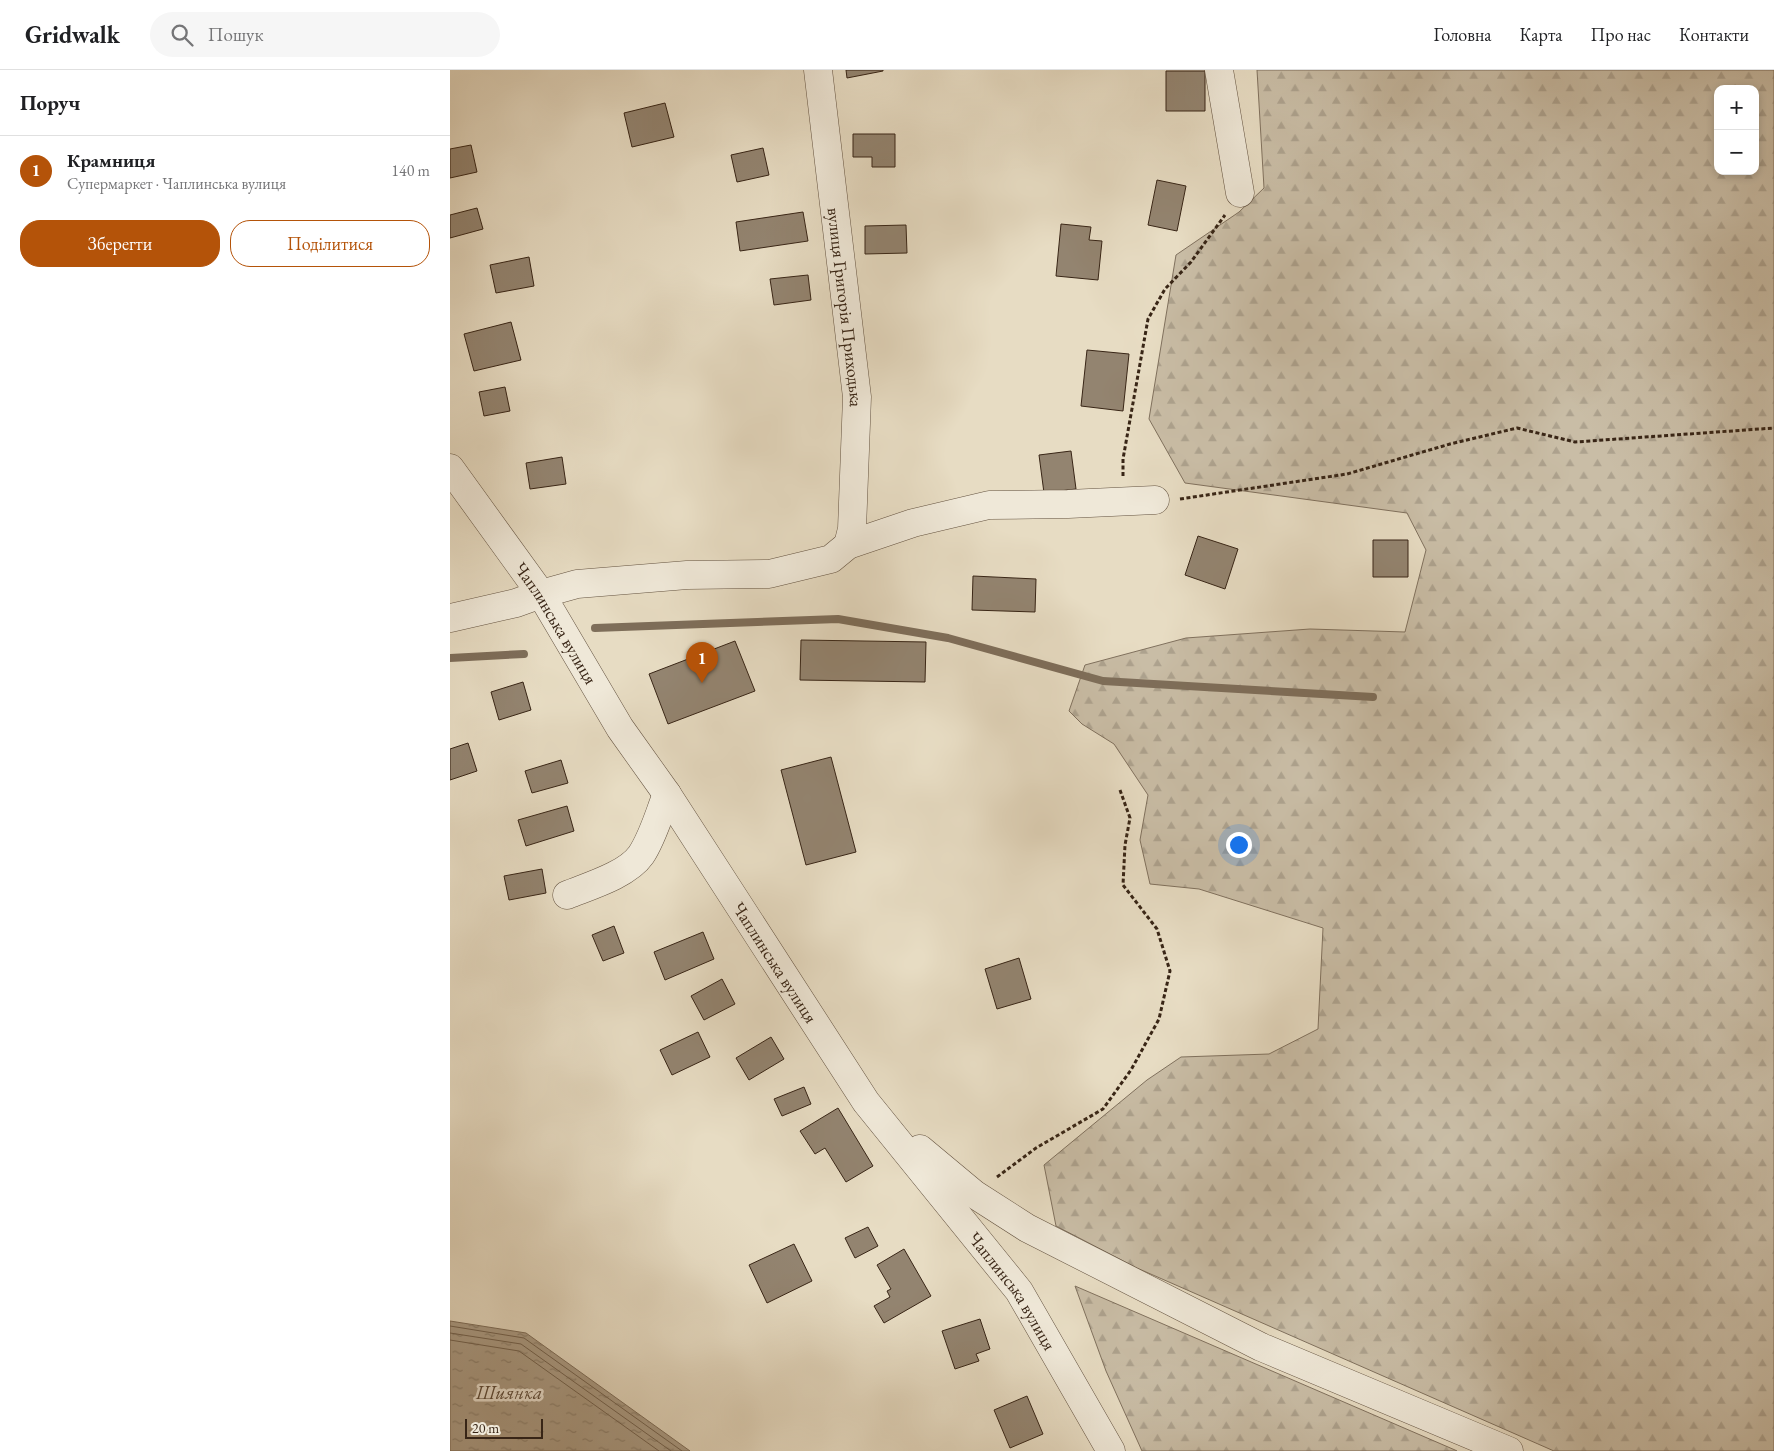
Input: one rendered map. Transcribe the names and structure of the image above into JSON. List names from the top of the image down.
{
  "streets": {
    "street": ["вулиця Григорія Приходька", "Чаплинська вулиця"]
  },
  "water": ["Шиянка"],
  "scale_bar": "20 m",
  "page": {
    "header": "Gridwalk",
    "search": "Пошук",
    "nav": [
      "Головна",
      "Карта",
      "Про нас",
      "Контакти"
    ],
    "heading": "Поруч",
    "map_buttons": ["+", "−"],
    "list": [
      {
        "mark": "1",
        "name": "Крамниця",
        "note": "Супермаркет · Чаплинська вулиця",
        "value": "140 m"
      }
    ],
    "buttons": ["Зберегти", "Поділитися"],
    "pins": "1",
    "scale": "20 m"
  }
}
